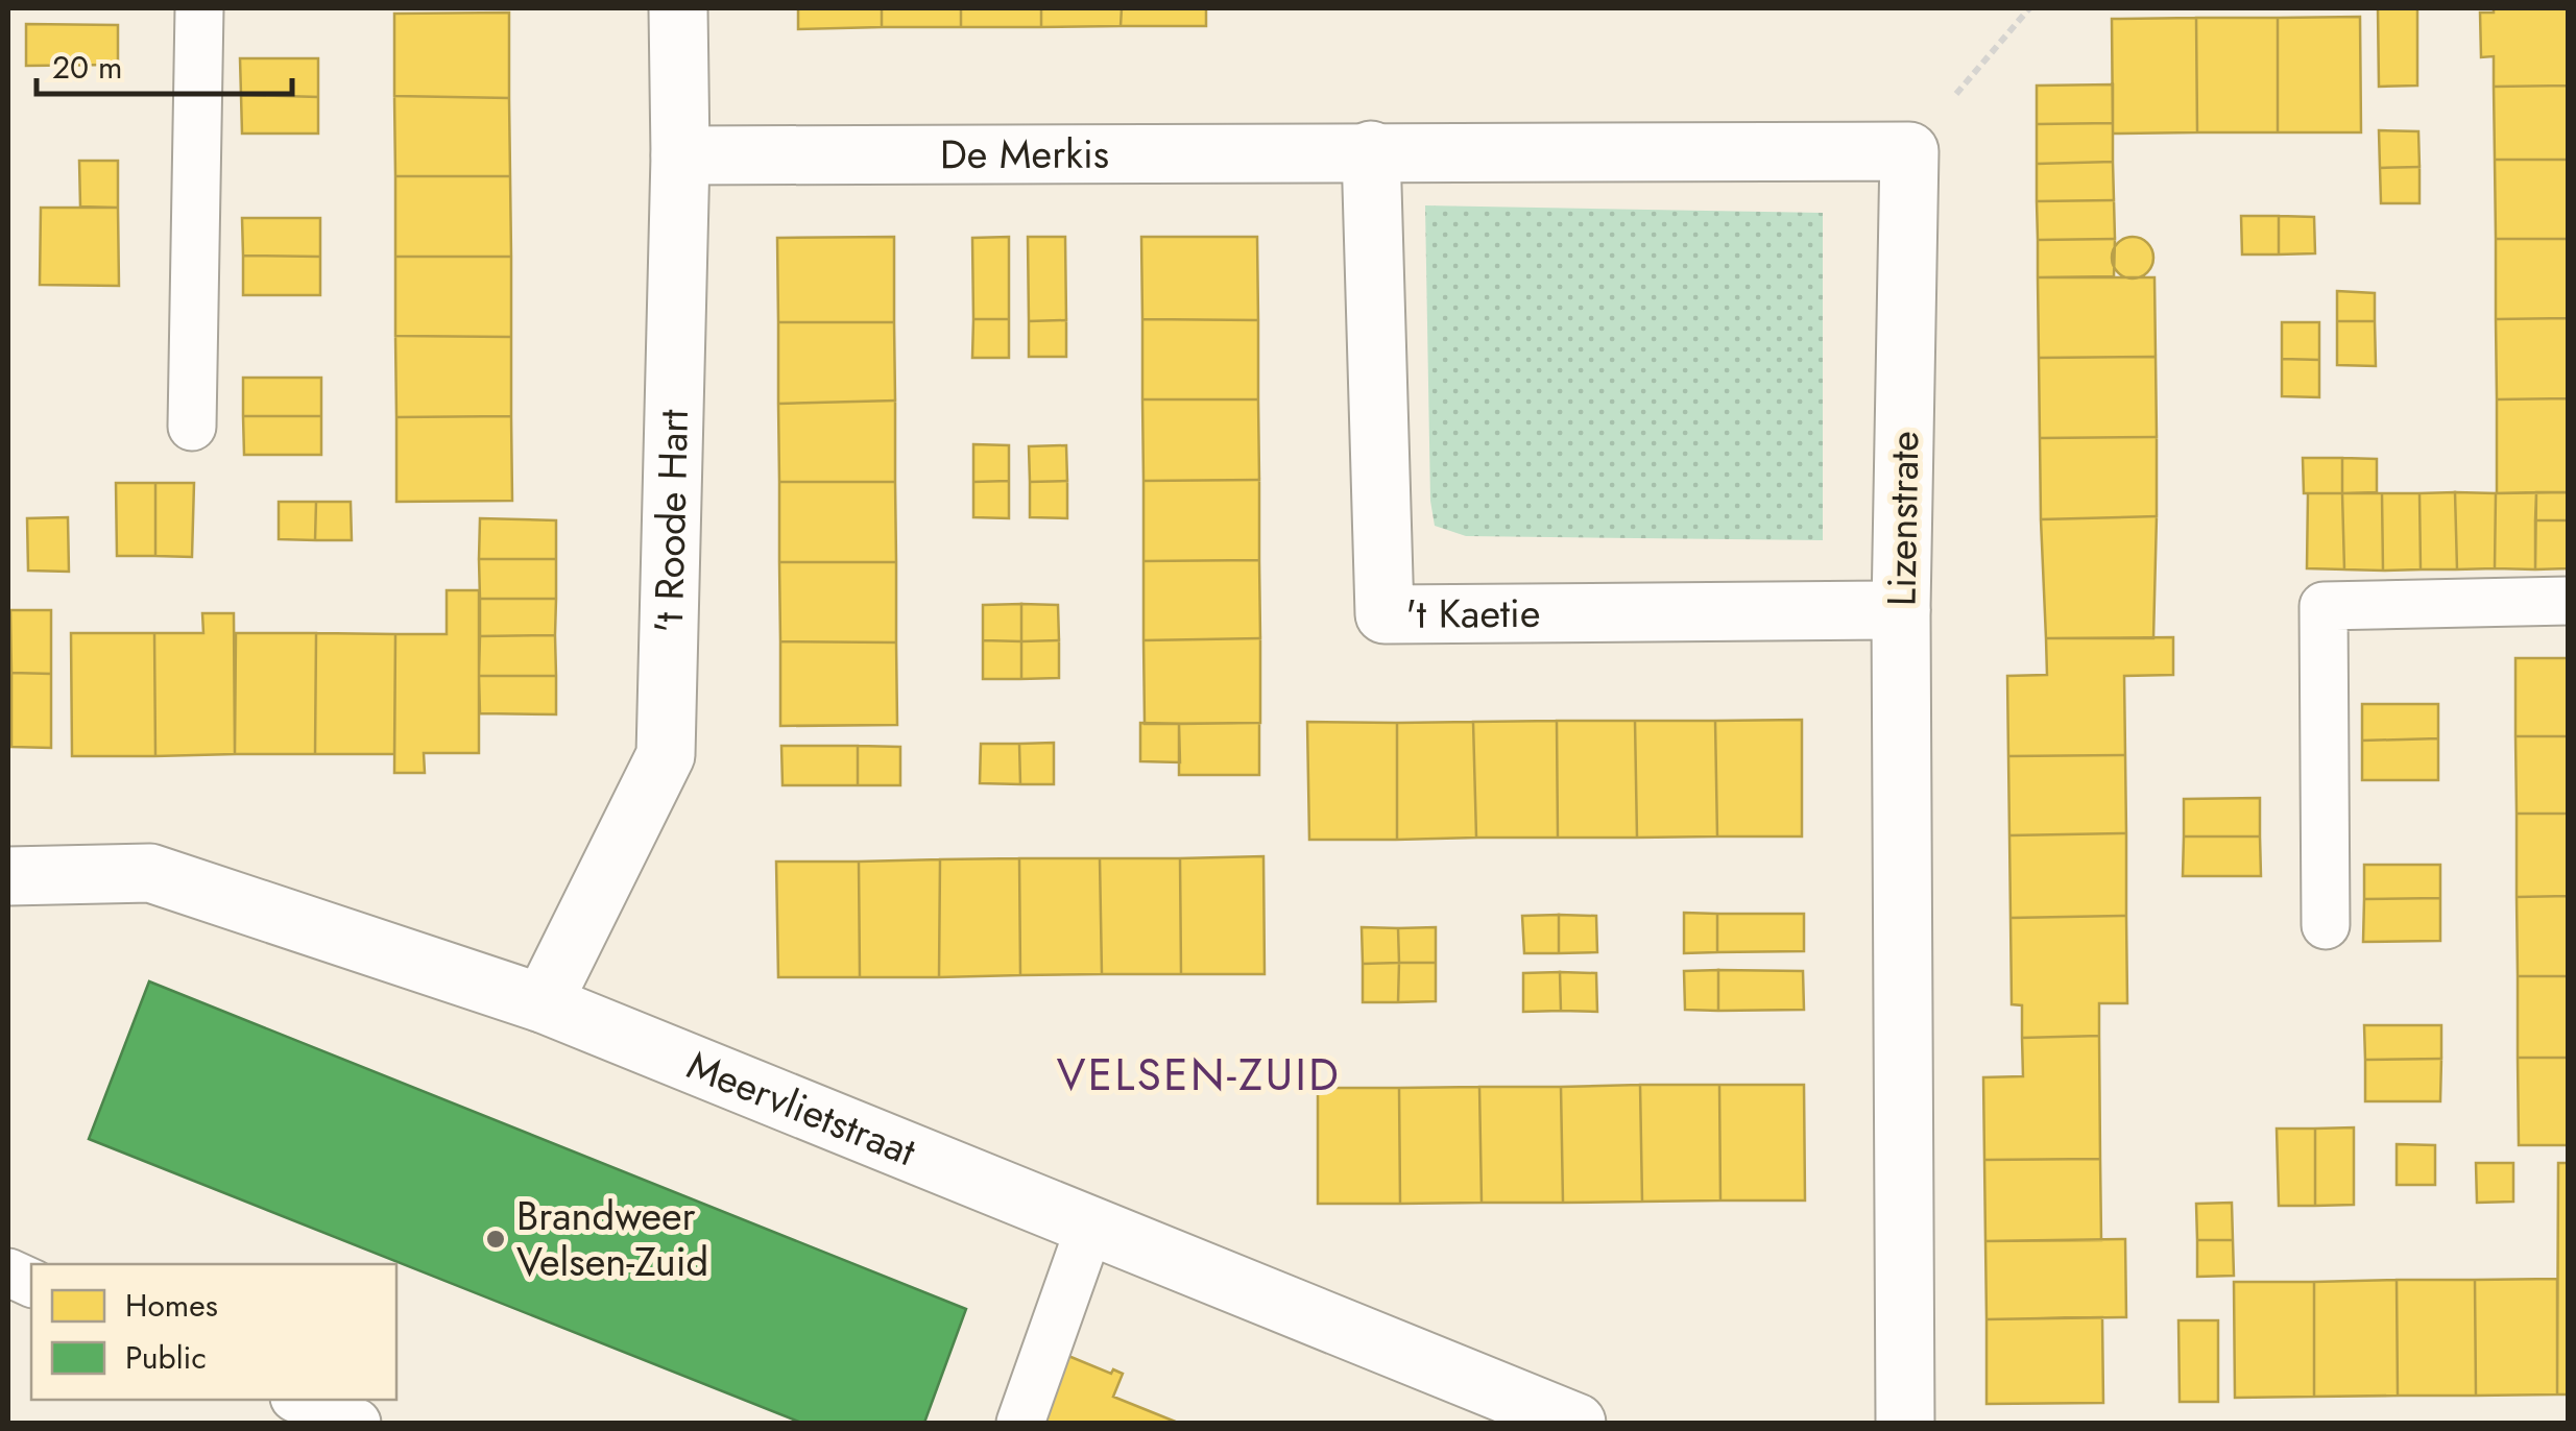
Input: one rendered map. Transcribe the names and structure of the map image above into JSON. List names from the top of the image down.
{
  "streets": {
    "street": [
      "De Merkis",
      "Lizenstrate",
      "'t Roode Hart",
      "'t Kaetie",
      "Meervlietstraat"
    ]
  },
  "crossings": [
    ["De Merkis", "'t Roode Hart"],
    ["De Merkis", "'t Kaetie"],
    ["Lizenstrate", "'t Kaetie"],
    ["'t Roode Hart", "Meervlietstraat"]
  ],
  "districts": ["VELSEN-ZUID"],
  "places": ["Brandweer Velsen-Zuid"],
  "legend": ["Homes", "Public"],
  "scale_bar": "20 m"
}
